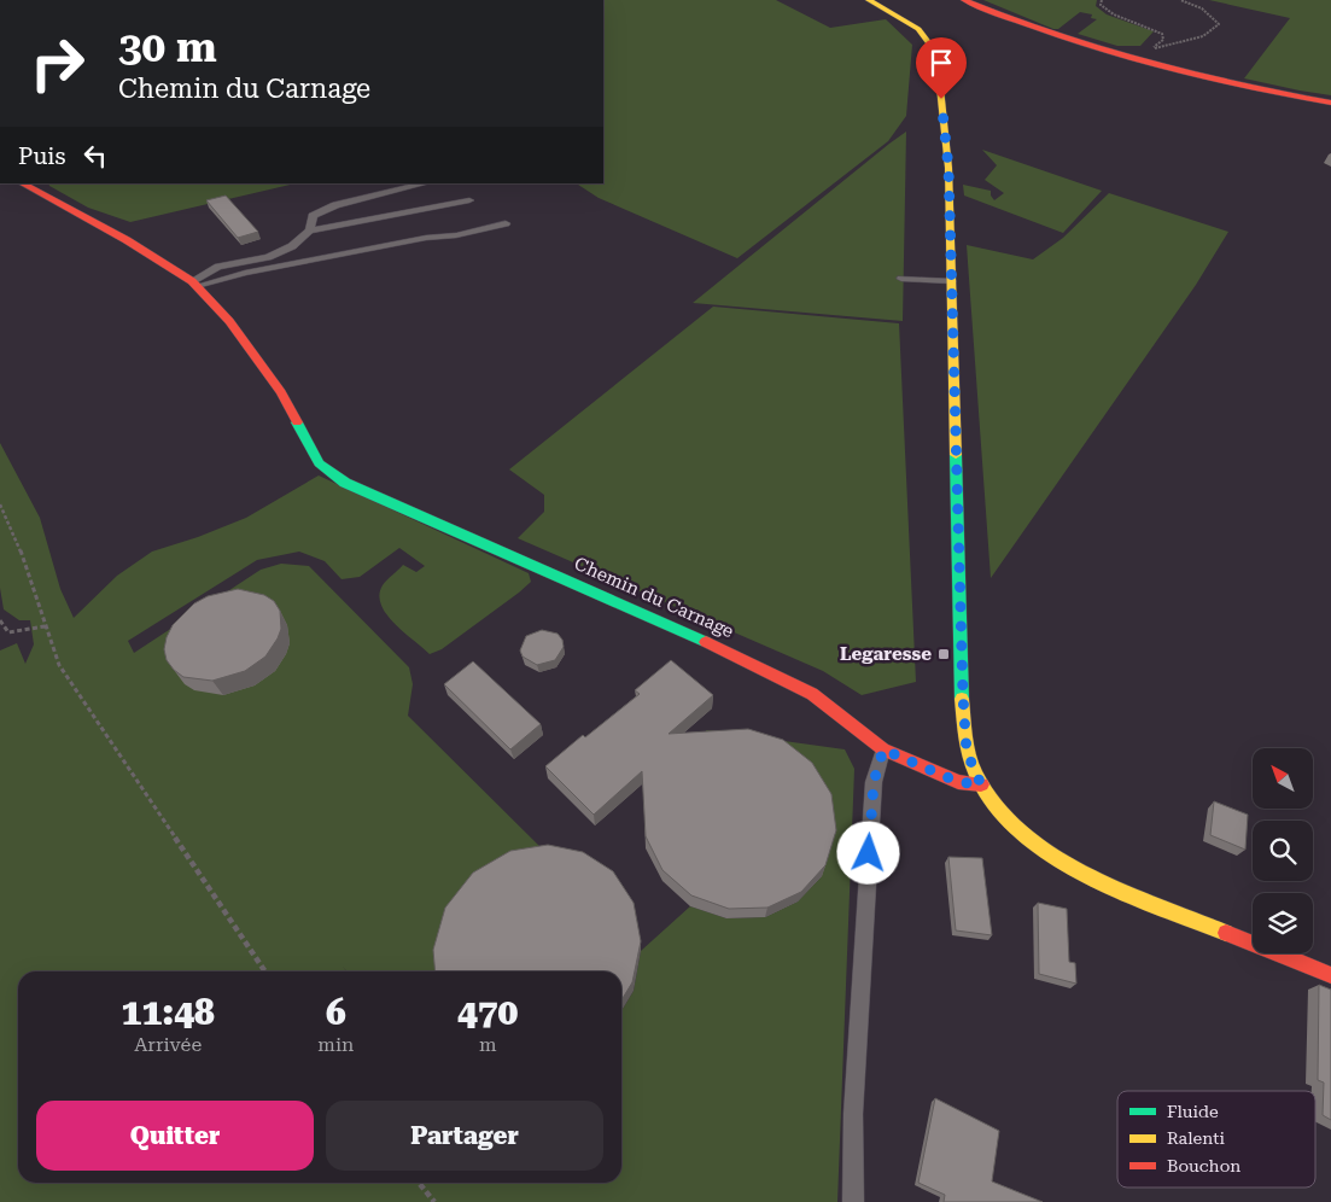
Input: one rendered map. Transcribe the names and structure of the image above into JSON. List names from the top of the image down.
{
  "streets": {
    "street": ["Chemin du Carnage"]
  },
  "places": {
    "transit": ["Legaresse"]
  },
  "legend": ["Fluide", "Ralenti", "Bouchon"],
  "north": "top left",
  "page": {
    "turn": ["30 m", "Chemin du Carnage"],
    "then": "Puis",
    "eta": [
      "11:48",
      "Arrivée",
      "6",
      "min",
      "470",
      "m"
    ],
    "buttons": ["Quitter", "Partager"]
  }
}
